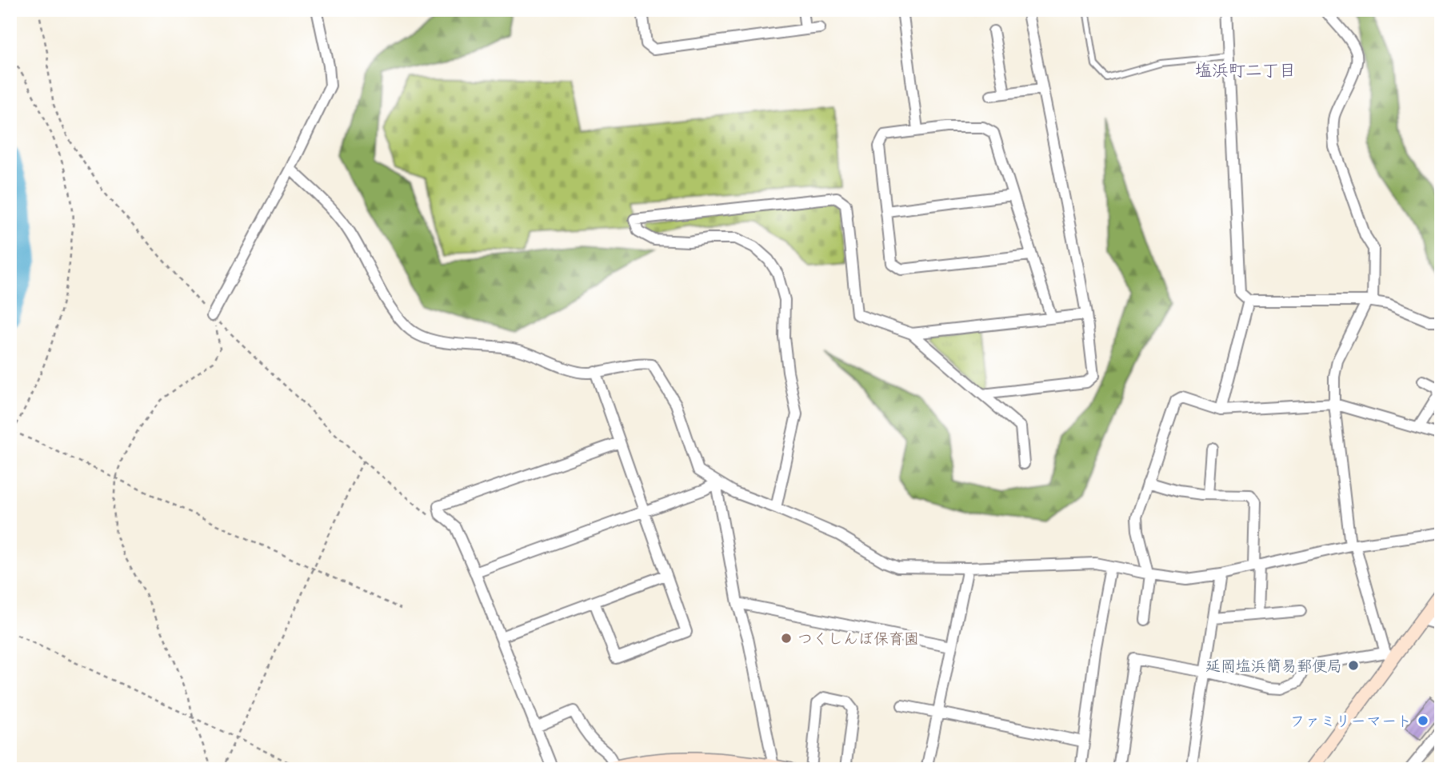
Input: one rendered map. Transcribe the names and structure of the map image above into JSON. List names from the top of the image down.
{
  "districts": ["塩浜町二丁目"],
  "places": ["つくしんぼ保育園", "延岡塩浜簡易郵便局", "ファミリーマート"]
}
